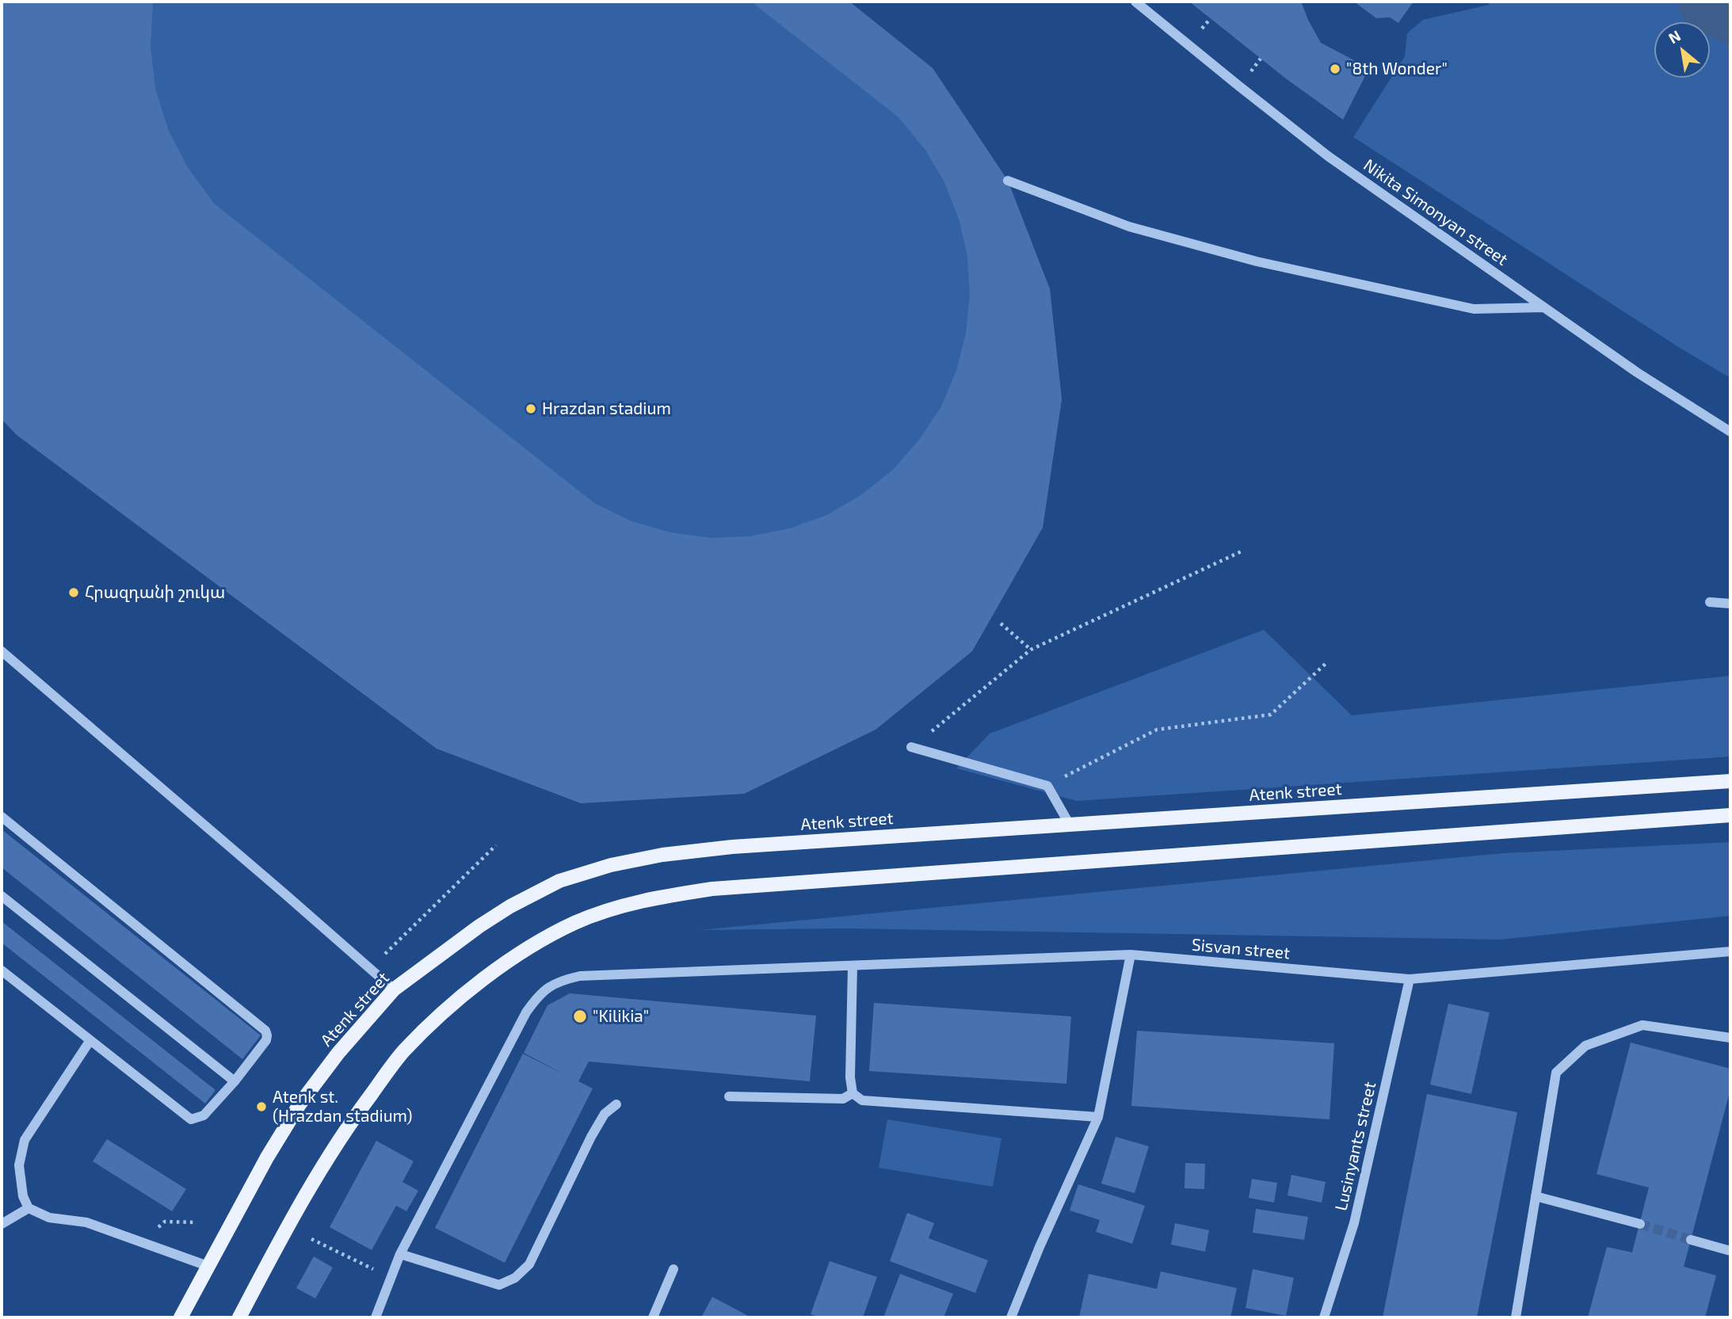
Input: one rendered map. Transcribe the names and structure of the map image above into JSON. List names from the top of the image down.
{
  "streets": {
    "main road": ["Atenk street"],
    "street": ["Nikita Simonyan street", "Sisvan street", "Lusinyants street"]
  },
  "crossings": [
    ["Sisvan street", "Lusinyants street"]
  ],
  "places": [
    "\"8th Wonder\"",
    "Hrazdan stadium",
    "Հրազդանի շուկա",
    "\"Kilikia\"",
    "Atenk st. (Hrazdan stadium)"
  ],
  "north": "top left"
}
